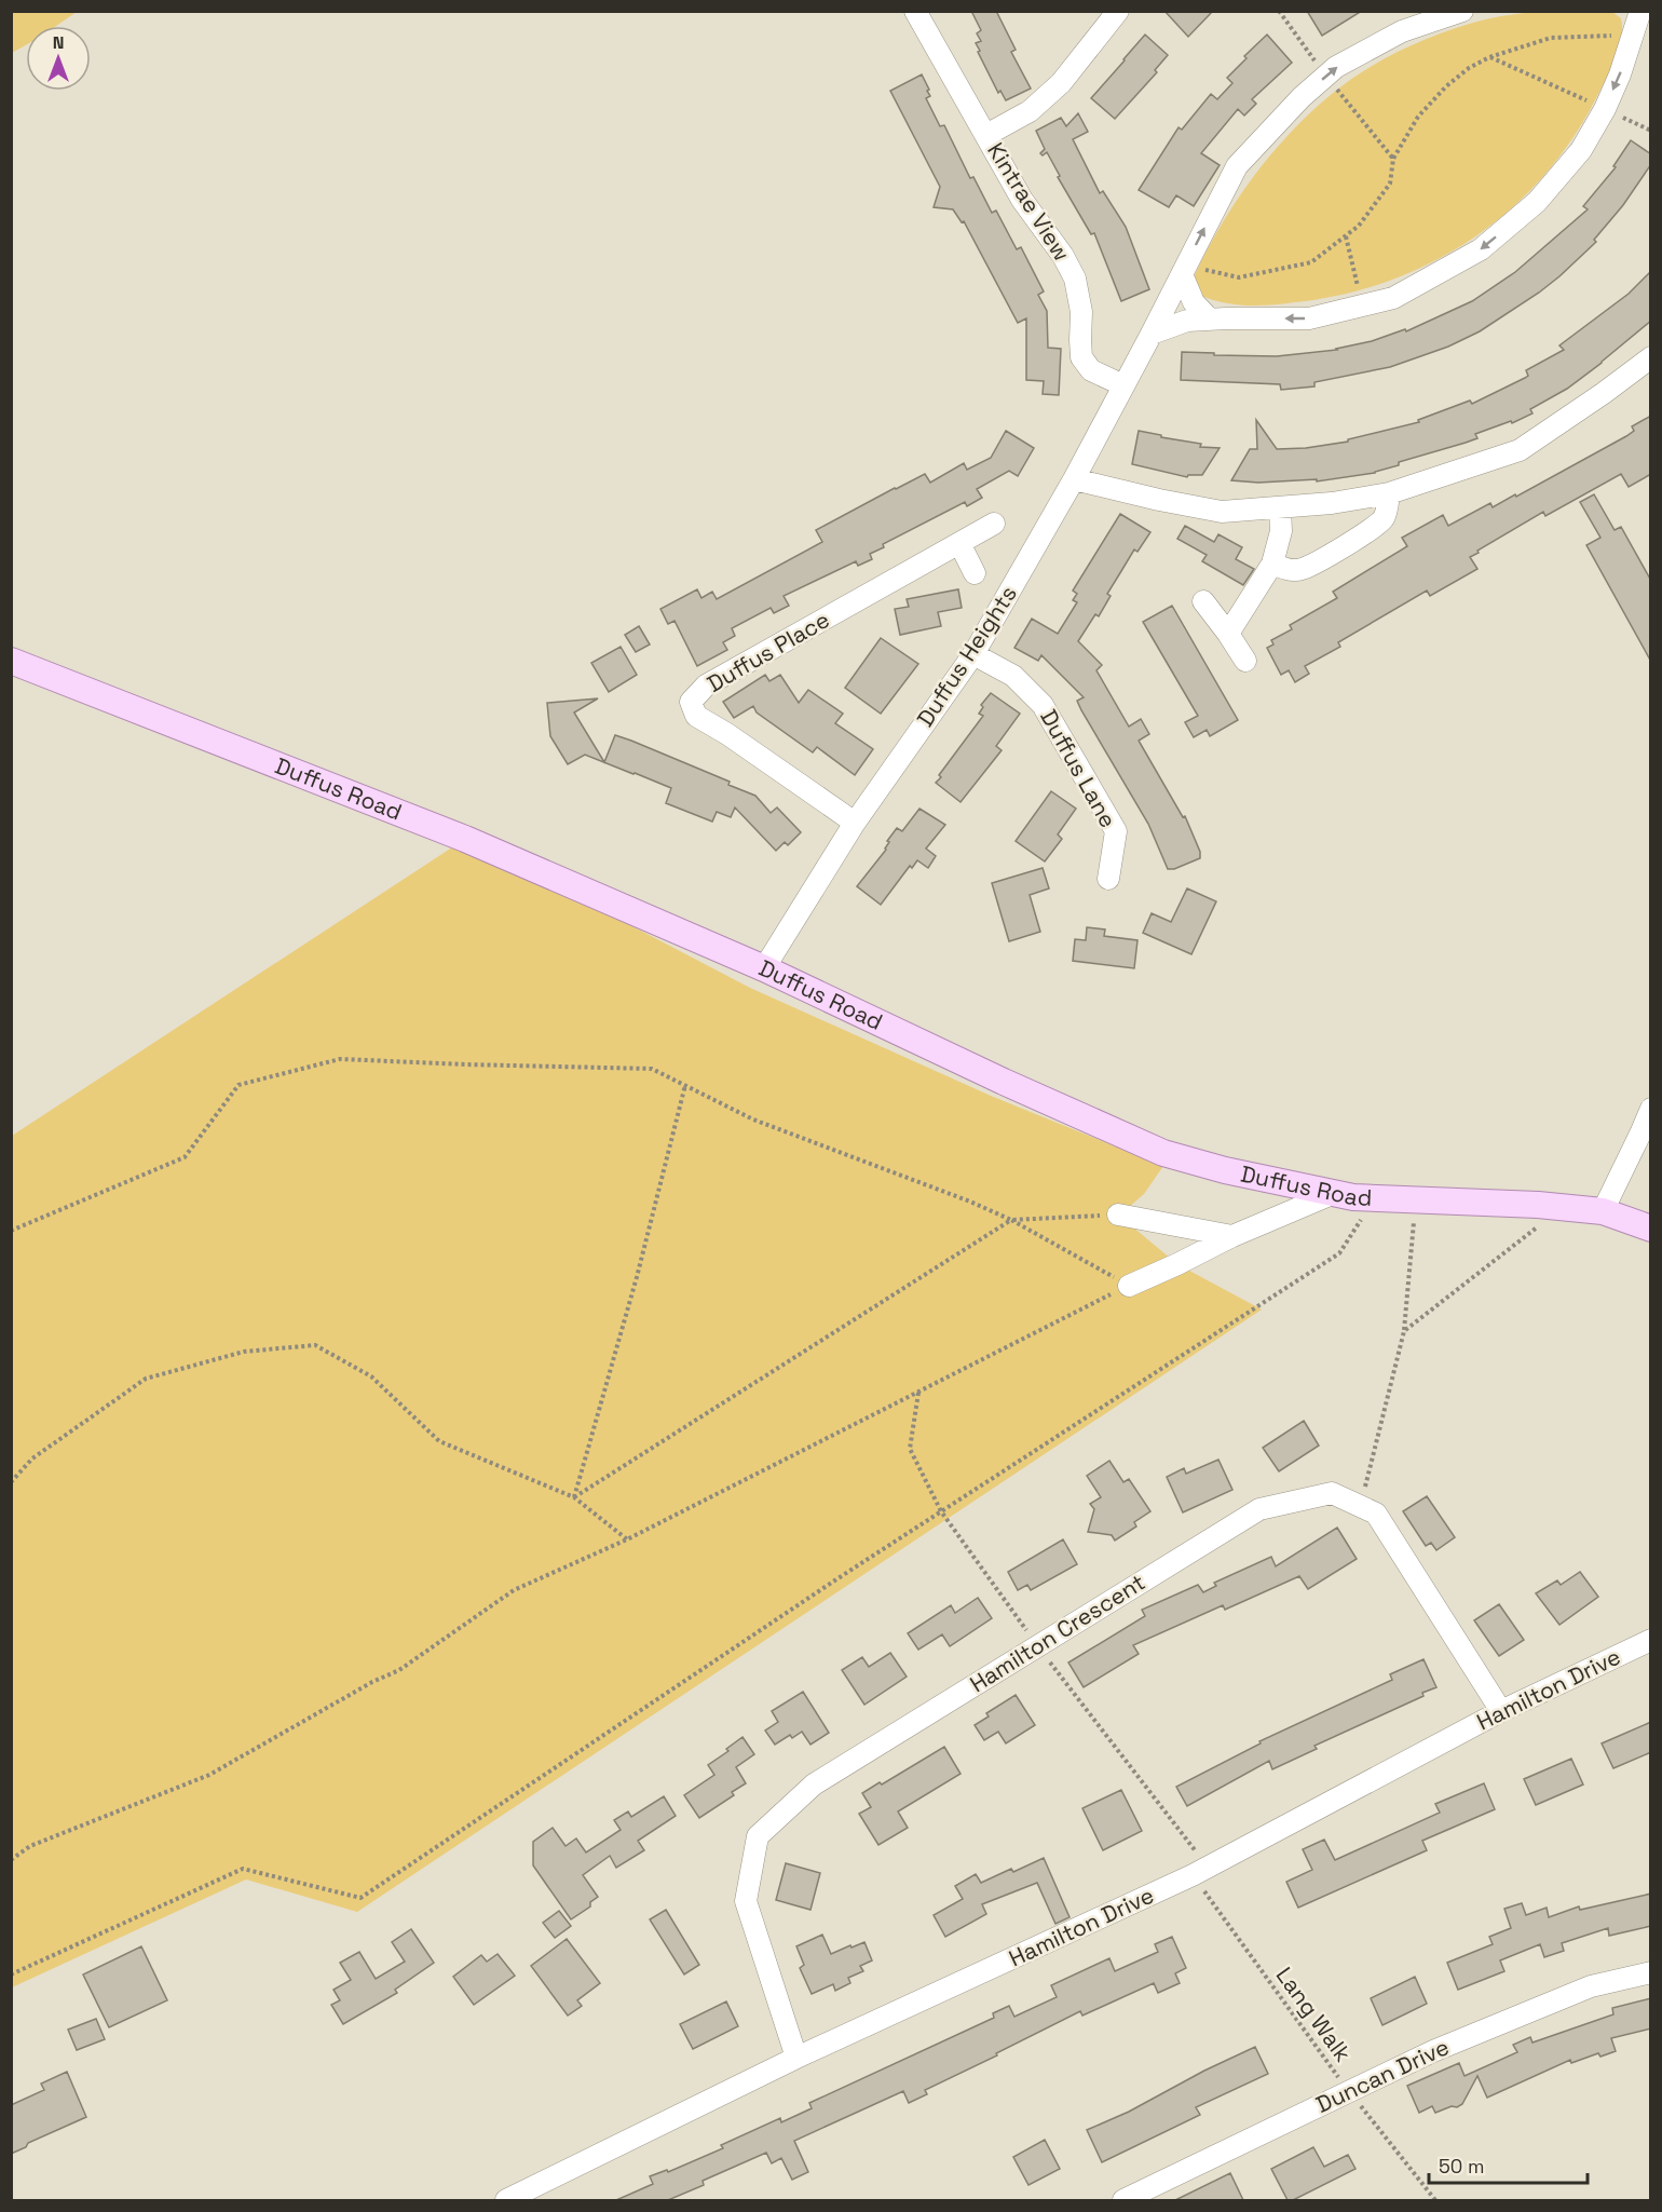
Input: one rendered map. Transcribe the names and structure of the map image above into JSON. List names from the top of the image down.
{
  "streets": {
    "main road": ["Duffus Road"],
    "street": [
      "Kintrae View",
      "Duffus Place",
      "Duffus Heights",
      "Duffus Lane",
      "Hamilton Crescent",
      "Hamilton Drive",
      "Duncan Drive"
    ],
    "path": ["Lang Walk"]
  },
  "crossings": [
    ["Kintrae View", "Duffus Heights"],
    ["Duffus Place", "Duffus Heights"],
    ["Duffus Heights", "Duffus Lane"],
    ["Duffus Heights", "Duffus Road"],
    ["Hamilton Crescent", "Hamilton Drive"],
    ["Hamilton Crescent", "Lang Walk"],
    ["Hamilton Drive", "Lang Walk"],
    ["Lang Walk", "Duncan Drive"]
  ],
  "scale_bar": "50 m",
  "north": "top"
}
